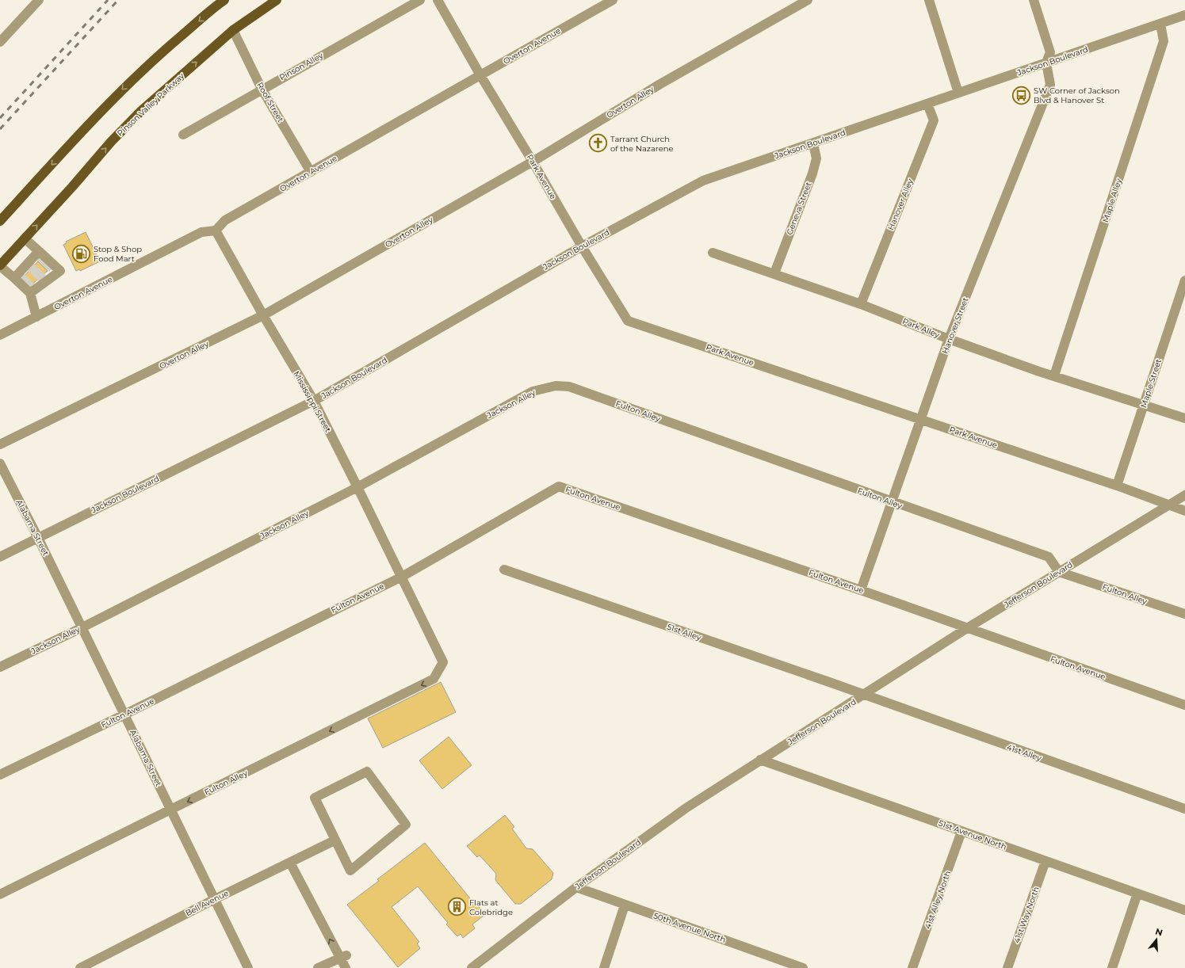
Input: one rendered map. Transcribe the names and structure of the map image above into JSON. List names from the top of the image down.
{
  "streets": {
    "main road": ["Pinson Valley Parkway"],
    "street": [
      "Overton Avenue",
      "Jackson Boulevard",
      "Pinson Alley",
      "Roof Street",
      "Overton Alley",
      "Park Avenue",
      "Maple Alley",
      "Hanover Alley",
      "Geneva Street",
      "Hanover Street",
      "Park Alley",
      "Maple Street",
      "Mississippi Street",
      "Jackson Alley",
      "Fulton Alley",
      "Fulton Avenue",
      "Alabama Street",
      "Jefferson Boulevard",
      "51st Alley",
      "41st Alley",
      "51st Avenue North",
      "41st Alley North",
      "Bell Avenue",
      "41st Way North",
      "50th Avenue North"
    ]
  },
  "crossings": [
    ["Overton Avenue", "Roof Street"],
    ["Overton Avenue", "Park Avenue"],
    ["Overton Avenue", "Mississippi Street"],
    ["Jackson Boulevard", "Park Avenue"],
    ["Jackson Boulevard", "Maple Alley"],
    ["Jackson Boulevard", "Hanover Alley"],
    ["Jackson Boulevard", "Geneva Street"],
    ["Jackson Boulevard", "Hanover Street"],
    ["Jackson Boulevard", "Mississippi Street"],
    ["Jackson Boulevard", "Alabama Street"],
    ["Pinson Alley", "Roof Street"],
    ["Roof Street", "Pinson Valley Parkway"],
    ["Overton Alley", "Park Avenue"],
    ["Overton Alley", "Mississippi Street"],
    ["Park Avenue", "Hanover Street"],
    ["Park Avenue", "Maple Street"],
    ["Park Avenue", "Jefferson Boulevard"],
    ["Maple Alley", "Park Alley"],
    ["Hanover Alley", "Park Alley"],
    ["Geneva Street", "Park Alley"],
    ["Hanover Street", "Park Alley"],
    ["Hanover Street", "Fulton Alley"],
    ["Hanover Street", "Fulton Avenue"],
    ["Park Alley", "Maple Street"],
    ["Mississippi Street", "Jackson Alley"],
    ["Mississippi Street", "Fulton Alley"],
    ["Mississippi Street", "Fulton Avenue"],
    ["Jackson Alley", "Fulton Alley"],
    ["Jackson Alley", "Alabama Street"],
    ["Fulton Alley", "Alabama Street"],
    ["Fulton Alley", "Jefferson Boulevard"],
    ["Fulton Avenue", "Alabama Street"],
    ["Fulton Avenue", "Jefferson Boulevard"],
    ["Alabama Street", "Bell Avenue"],
    ["Jefferson Boulevard", "51st Alley"],
    ["Jefferson Boulevard", "41st Alley"],
    ["Jefferson Boulevard", "51st Avenue North"],
    ["Jefferson Boulevard", "50th Avenue North"],
    ["51st Alley", "41st Alley"],
    ["51st Avenue North", "41st Alley North"],
    ["51st Avenue North", "41st Way North"]
  ],
  "places": {
    "bus stop": ["SW Corner of Jackson Blvd & Hanover St"],
    "church": ["Tarrant Church of the Nazarene"],
    "fuel station": ["Stop & Shop Food Mart"],
    "building": ["Flats at Colebridge"]
  },
  "north": "top"
}
